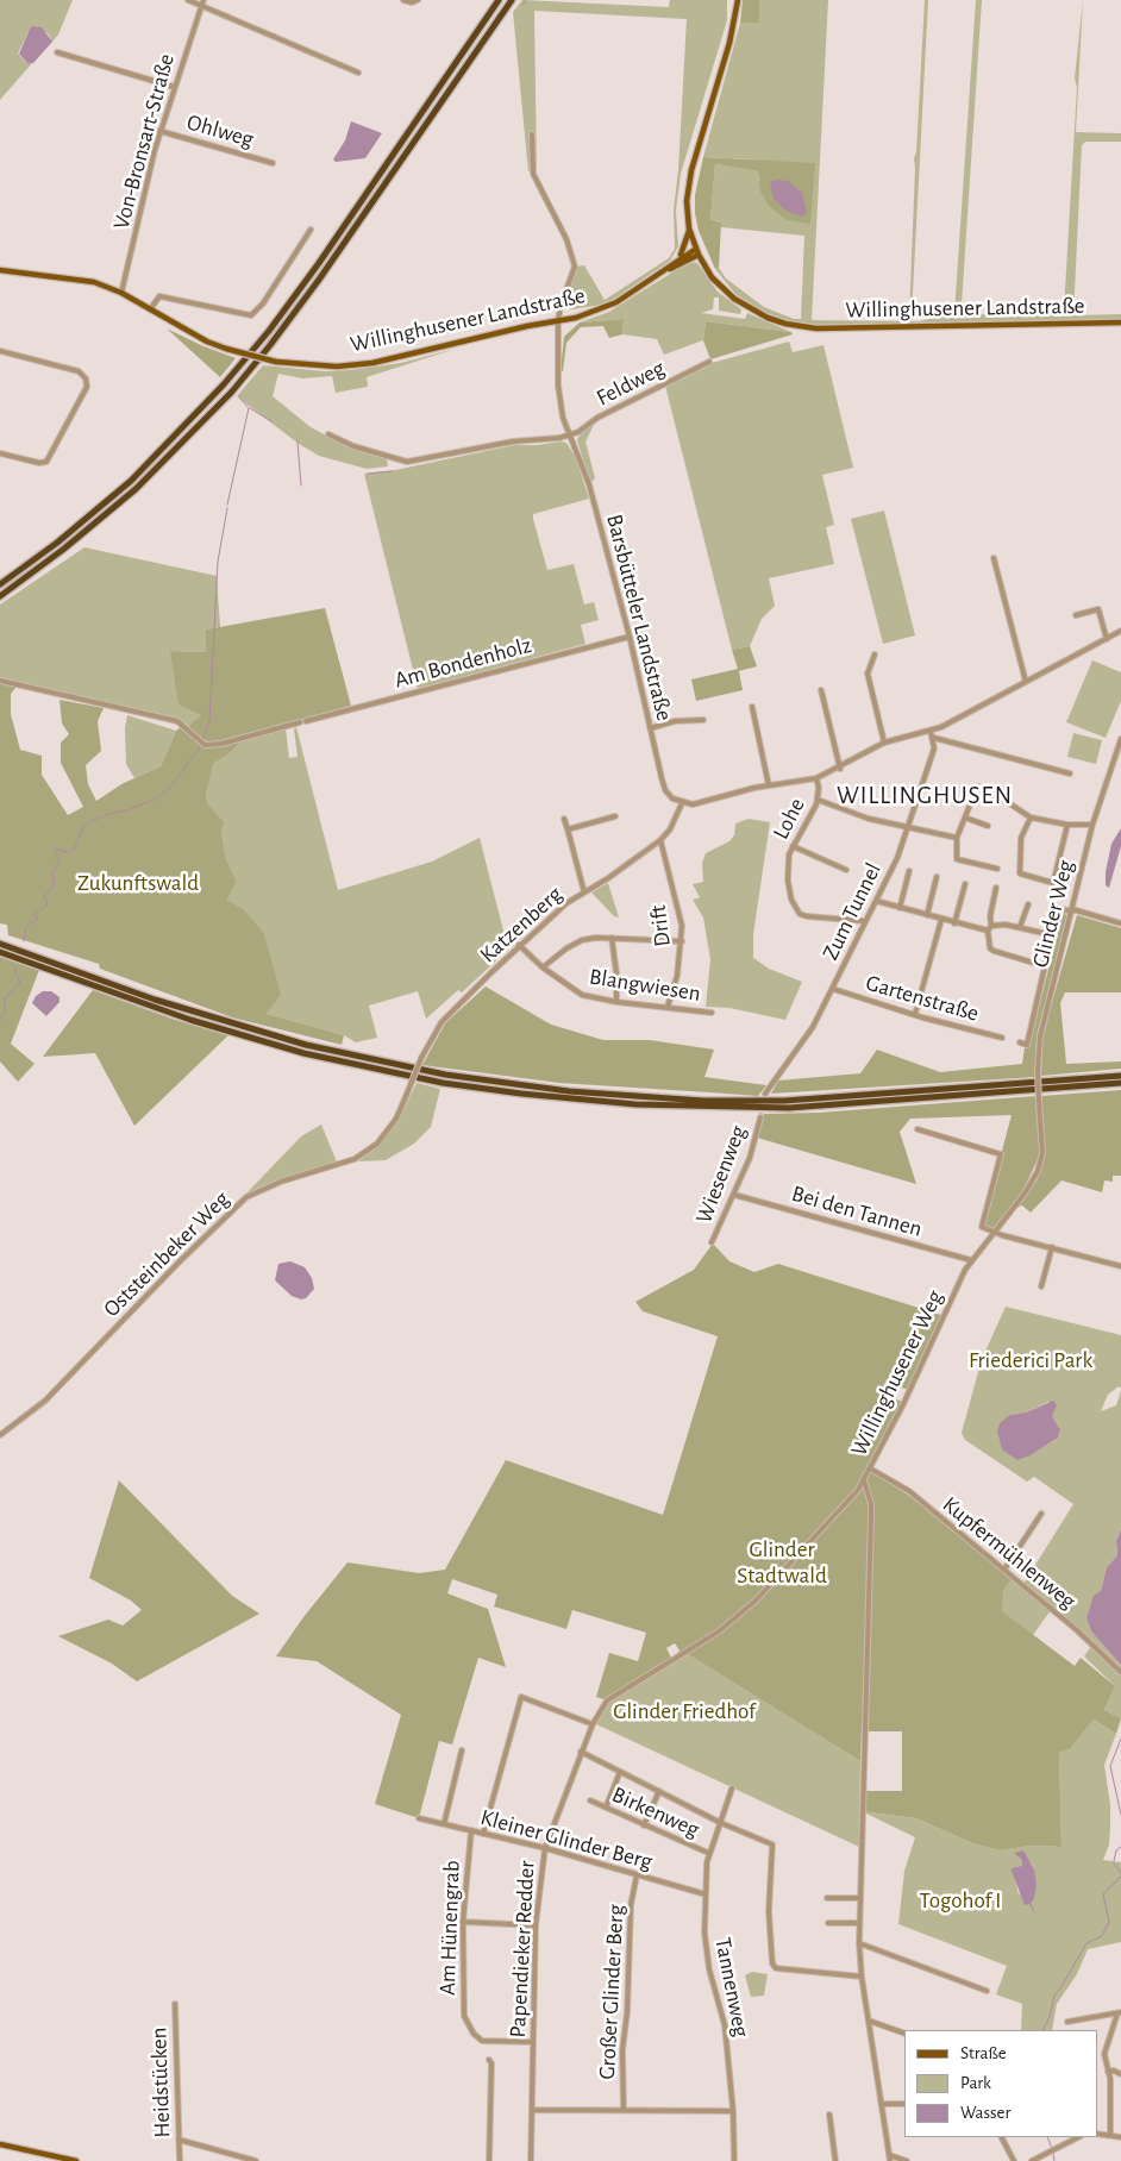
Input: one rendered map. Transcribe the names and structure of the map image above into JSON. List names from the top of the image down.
{
  "streets": {
    "main road": ["Willinghusener Landstraße"],
    "street": [
      "Ohlweg",
      "Von-Bronsart-Straße",
      "Feldweg",
      "Barsbütteler Landstraße",
      "Am Bondenholz",
      "Lohe",
      "Zum Tunnel",
      "Glinder Weg",
      "Katzenberg",
      "Drift",
      "Blangwiesen",
      "Gartenstraße",
      "Wiesenweg",
      "Bei den Tannen",
      "Oststeinbeker Weg",
      "Willinghusener Weg",
      "Kupfermühlenweg",
      "Birkenweg",
      "Kleiner Glinder Berg",
      "Am Hünengrab",
      "Papendieker Redder",
      "Tannenweg",
      "Großer Glinder Berg",
      "Heidstücken"
    ]
  },
  "crossings": [
    ["Ohlweg", "Von-Bronsart-Straße"],
    ["Von-Bronsart-Straße", "Willinghusener Landstraße"],
    ["Willinghusener Landstraße", "Barsbütteler Landstraße"],
    ["Feldweg", "Barsbütteler Landstraße"],
    ["Barsbütteler Landstraße", "Am Bondenholz"],
    ["Barsbütteler Landstraße", "Katzenberg"],
    ["Lohe", "Zum Tunnel"],
    ["Zum Tunnel", "Gartenstraße"],
    ["Glinder Weg", "Willinghusener Weg"],
    ["Katzenberg", "Drift"],
    ["Katzenberg", "Blangwiesen"],
    ["Katzenberg", "Oststeinbeker Weg"],
    ["Drift", "Blangwiesen"],
    ["Wiesenweg", "Bei den Tannen"],
    ["Bei den Tannen", "Willinghusener Weg"],
    ["Willinghusener Weg", "Kupfermühlenweg"],
    ["Willinghusener Weg", "Papendieker Redder"],
    ["Birkenweg", "Tannenweg"],
    ["Kleiner Glinder Berg", "Am Hünengrab"],
    ["Kleiner Glinder Berg", "Papendieker Redder"],
    ["Kleiner Glinder Berg", "Tannenweg"],
    ["Kleiner Glinder Berg", "Großer Glinder Berg"],
    ["Am Hünengrab", "Papendieker Redder"]
  ],
  "districts": ["WILLINGHUSEN"],
  "parks": [
    "Zukunftswald",
    "Friederici Park",
    "Glinder Stadtwald",
    "Glinder Friedhof",
    "Togohof I"
  ],
  "legend": ["Straße", "Park", "Wasser"]
}
